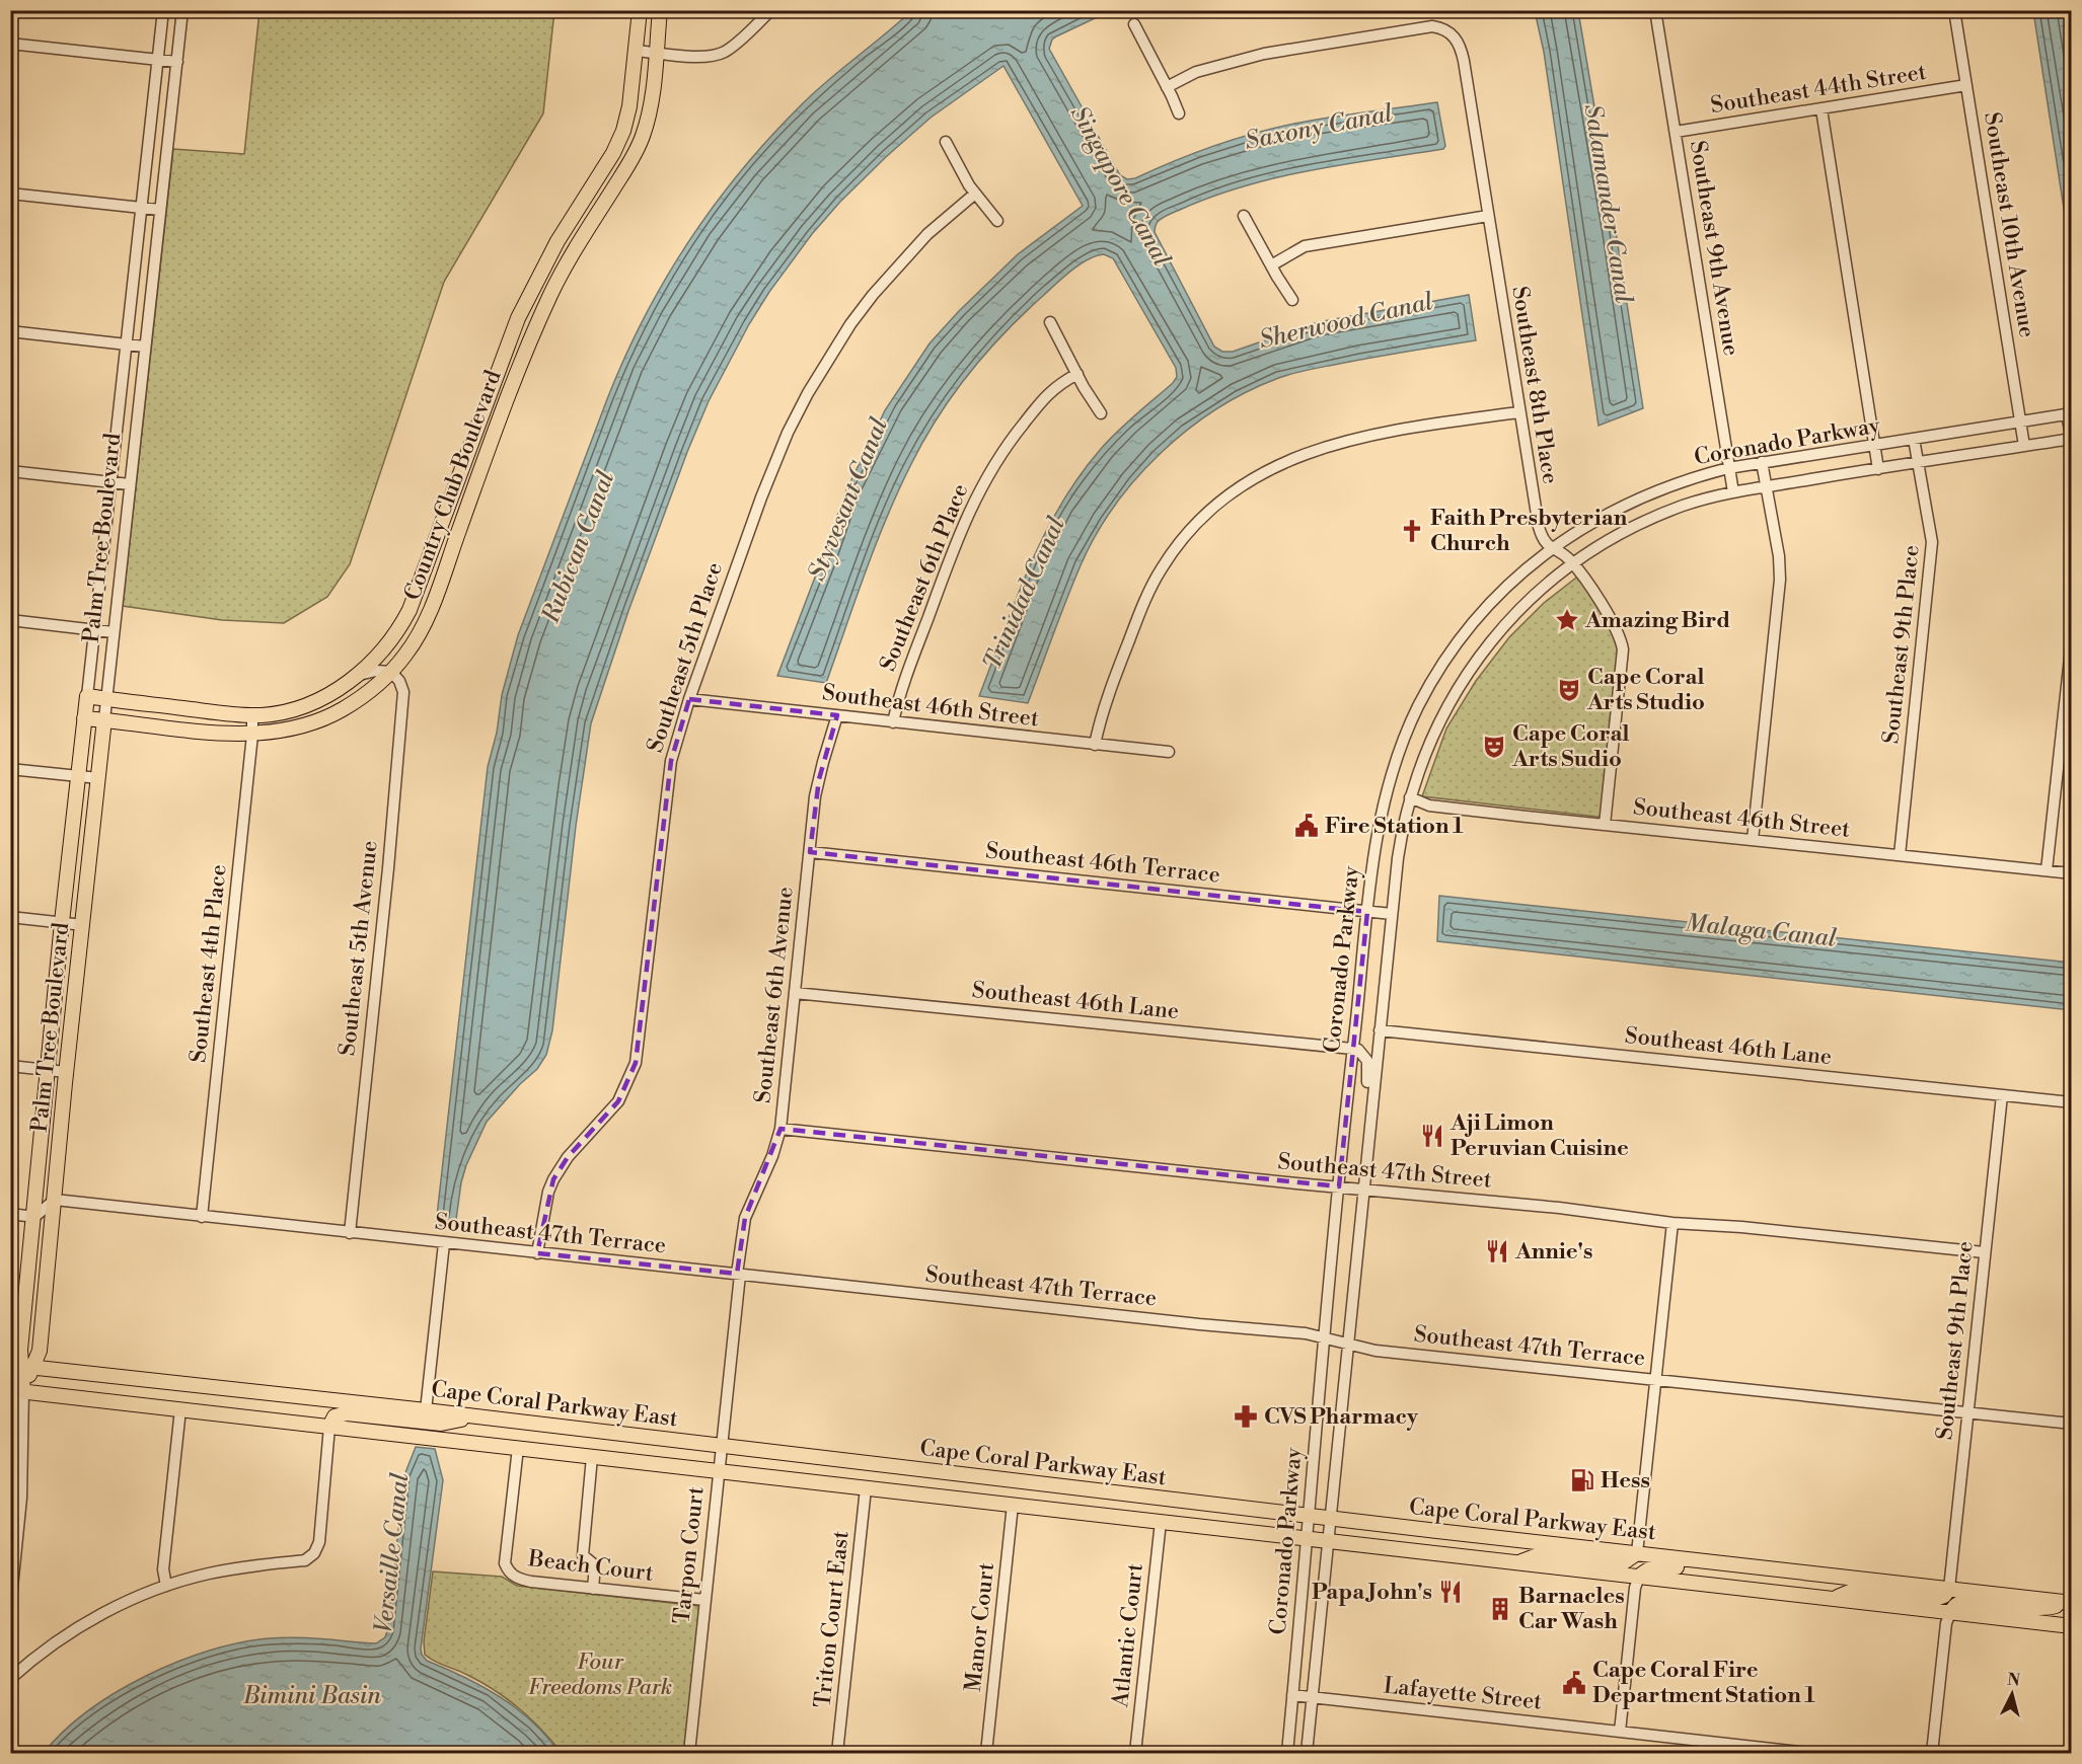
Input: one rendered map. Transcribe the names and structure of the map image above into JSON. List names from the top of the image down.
{
  "streets": {
    "main road": ["Country Club Boulevard", "Palm Tree Boulevard", "Cape Coral Parkway East"],
    "street": [
      "Southeast 44th Street",
      "Southeast 10th Avenue",
      "Southeast 9th Avenue",
      "Southeast 8th Place",
      "Coronado Parkway",
      "Southeast 6th Place",
      "Southeast 9th Place",
      "Southeast 5th Place",
      "Southeast 46th Street",
      "Southeast 46th Terrace",
      "Southeast 5th Avenue",
      "Southeast 4th Place",
      "Southeast 6th Avenue",
      "Southeast 46th Lane",
      "Southeast 47th Street",
      "Southeast 47th Terrace",
      "Tarpon Court",
      "Beach Court",
      "Triton Court East",
      "Manor Court",
      "Atlantic Court",
      "Lafayette Street"
    ]
  },
  "crossings": [
    ["Southeast 44th Street", "Southeast 10th Avenue"],
    ["Southeast 44th Street", "Southeast 9th Avenue"],
    ["Southeast 10th Avenue", "Coronado Parkway"],
    ["Southeast 9th Avenue", "Coronado Parkway"],
    ["Southeast 8th Place", "Coronado Parkway"],
    ["Southeast 8th Place", "Southeast 46th Street"],
    ["Coronado Parkway", "Southeast 9th Place"],
    ["Coronado Parkway", "Southeast 46th Street"],
    ["Coronado Parkway", "Southeast 46th Terrace"],
    ["Coronado Parkway", "Southeast 46th Lane"],
    ["Coronado Parkway", "Southeast 47th Street"],
    ["Coronado Parkway", "Southeast 47th Terrace"],
    ["Coronado Parkway", "Cape Coral Parkway East"],
    ["Coronado Parkway", "Lafayette Street"],
    ["Country Club Boulevard", "Palm Tree Boulevard"],
    ["Country Club Boulevard", "Southeast 5th Avenue"],
    ["Country Club Boulevard", "Southeast 4th Place"],
    ["Palm Tree Boulevard", "Southeast 47th Terrace"],
    ["Palm Tree Boulevard", "Cape Coral Parkway East"],
    ["Southeast 6th Place", "Southeast 46th Street"],
    ["Southeast 9th Place", "Southeast 46th Street"],
    ["Southeast 9th Place", "Southeast 46th Lane"],
    ["Southeast 9th Place", "Southeast 47th Street"],
    ["Southeast 9th Place", "Southeast 47th Terrace"],
    ["Southeast 9th Place", "Cape Coral Parkway East"],
    ["Southeast 5th Place", "Southeast 46th Street"],
    ["Southeast 5th Place", "Southeast 47th Terrace"],
    ["Southeast 46th Street", "Southeast 6th Avenue"],
    ["Southeast 46th Terrace", "Southeast 6th Avenue"],
    ["Southeast 5th Avenue", "Southeast 47th Terrace"],
    ["Southeast 4th Place", "Southeast 47th Terrace"],
    ["Southeast 6th Avenue", "Southeast 46th Lane"],
    ["Southeast 6th Avenue", "Southeast 47th Street"],
    ["Southeast 6th Avenue", "Southeast 47th Terrace"],
    ["Southeast 6th Avenue", "Cape Coral Parkway East"],
    ["Southeast 6th Avenue", "Tarpon Court"],
    ["Cape Coral Parkway East", "Tarpon Court"],
    ["Cape Coral Parkway East", "Beach Court"],
    ["Cape Coral Parkway East", "Triton Court East"],
    ["Cape Coral Parkway East", "Manor Court"],
    ["Cape Coral Parkway East", "Atlantic Court"],
    ["Tarpon Court", "Beach Court"]
  ],
  "water": [
    "Saxony Canal",
    "Singapore Canal",
    "Salamander Canal",
    "Sherwood Canal",
    "Styvesant Canal",
    "Rubican Canal",
    "Trinidad Canal",
    "Malaga Canal",
    "Versaille Canal",
    "Bimini Basin"
  ],
  "parks": ["Four Freedoms Park"],
  "places": {
    "church": ["Faith Presbyterian Church"],
    "place": ["Amazing Bird"],
    "theatre": ["Cape Coral Arts Studio", "Cape Coral Arts Sudio"],
    "public building": ["Fire Station 1", "Cape Coral Fire Department Station 1"],
    "restaurant": ["Aji Limon Peruvian Cuisine", "Annie's", "Papa John's"],
    "pharmacy": ["CVS Pharmacy"],
    "fuel station": ["Hess"],
    "building": ["Barnacles Car Wash"]
  },
  "north": "top"
}
